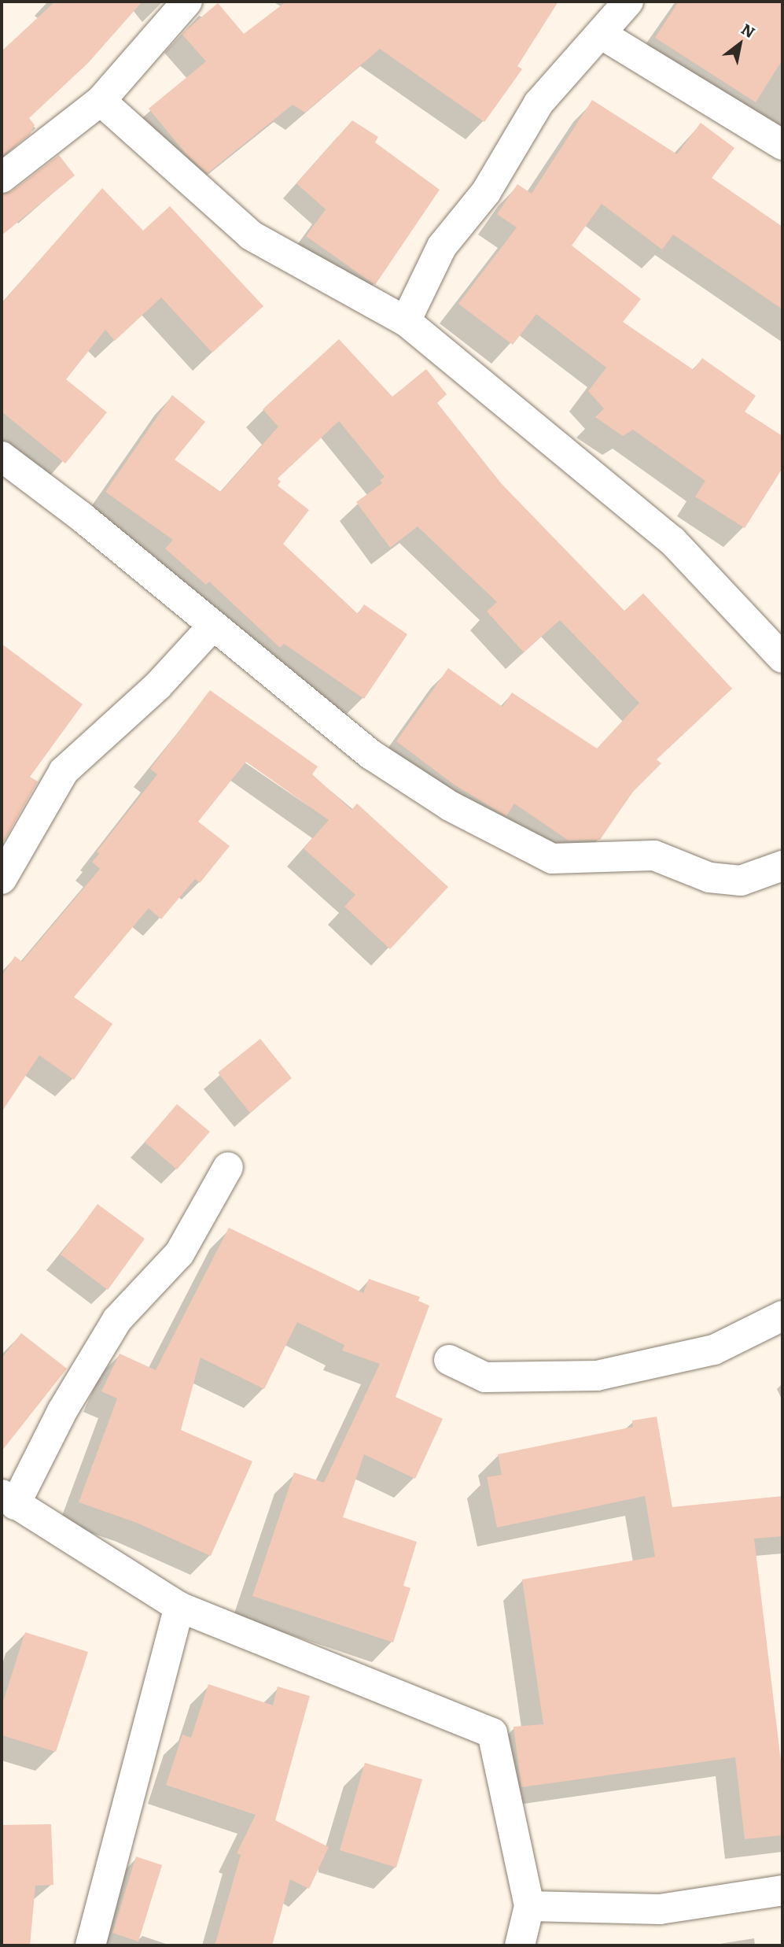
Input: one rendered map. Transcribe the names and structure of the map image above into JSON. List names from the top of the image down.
{
  "north": "top right"
}
